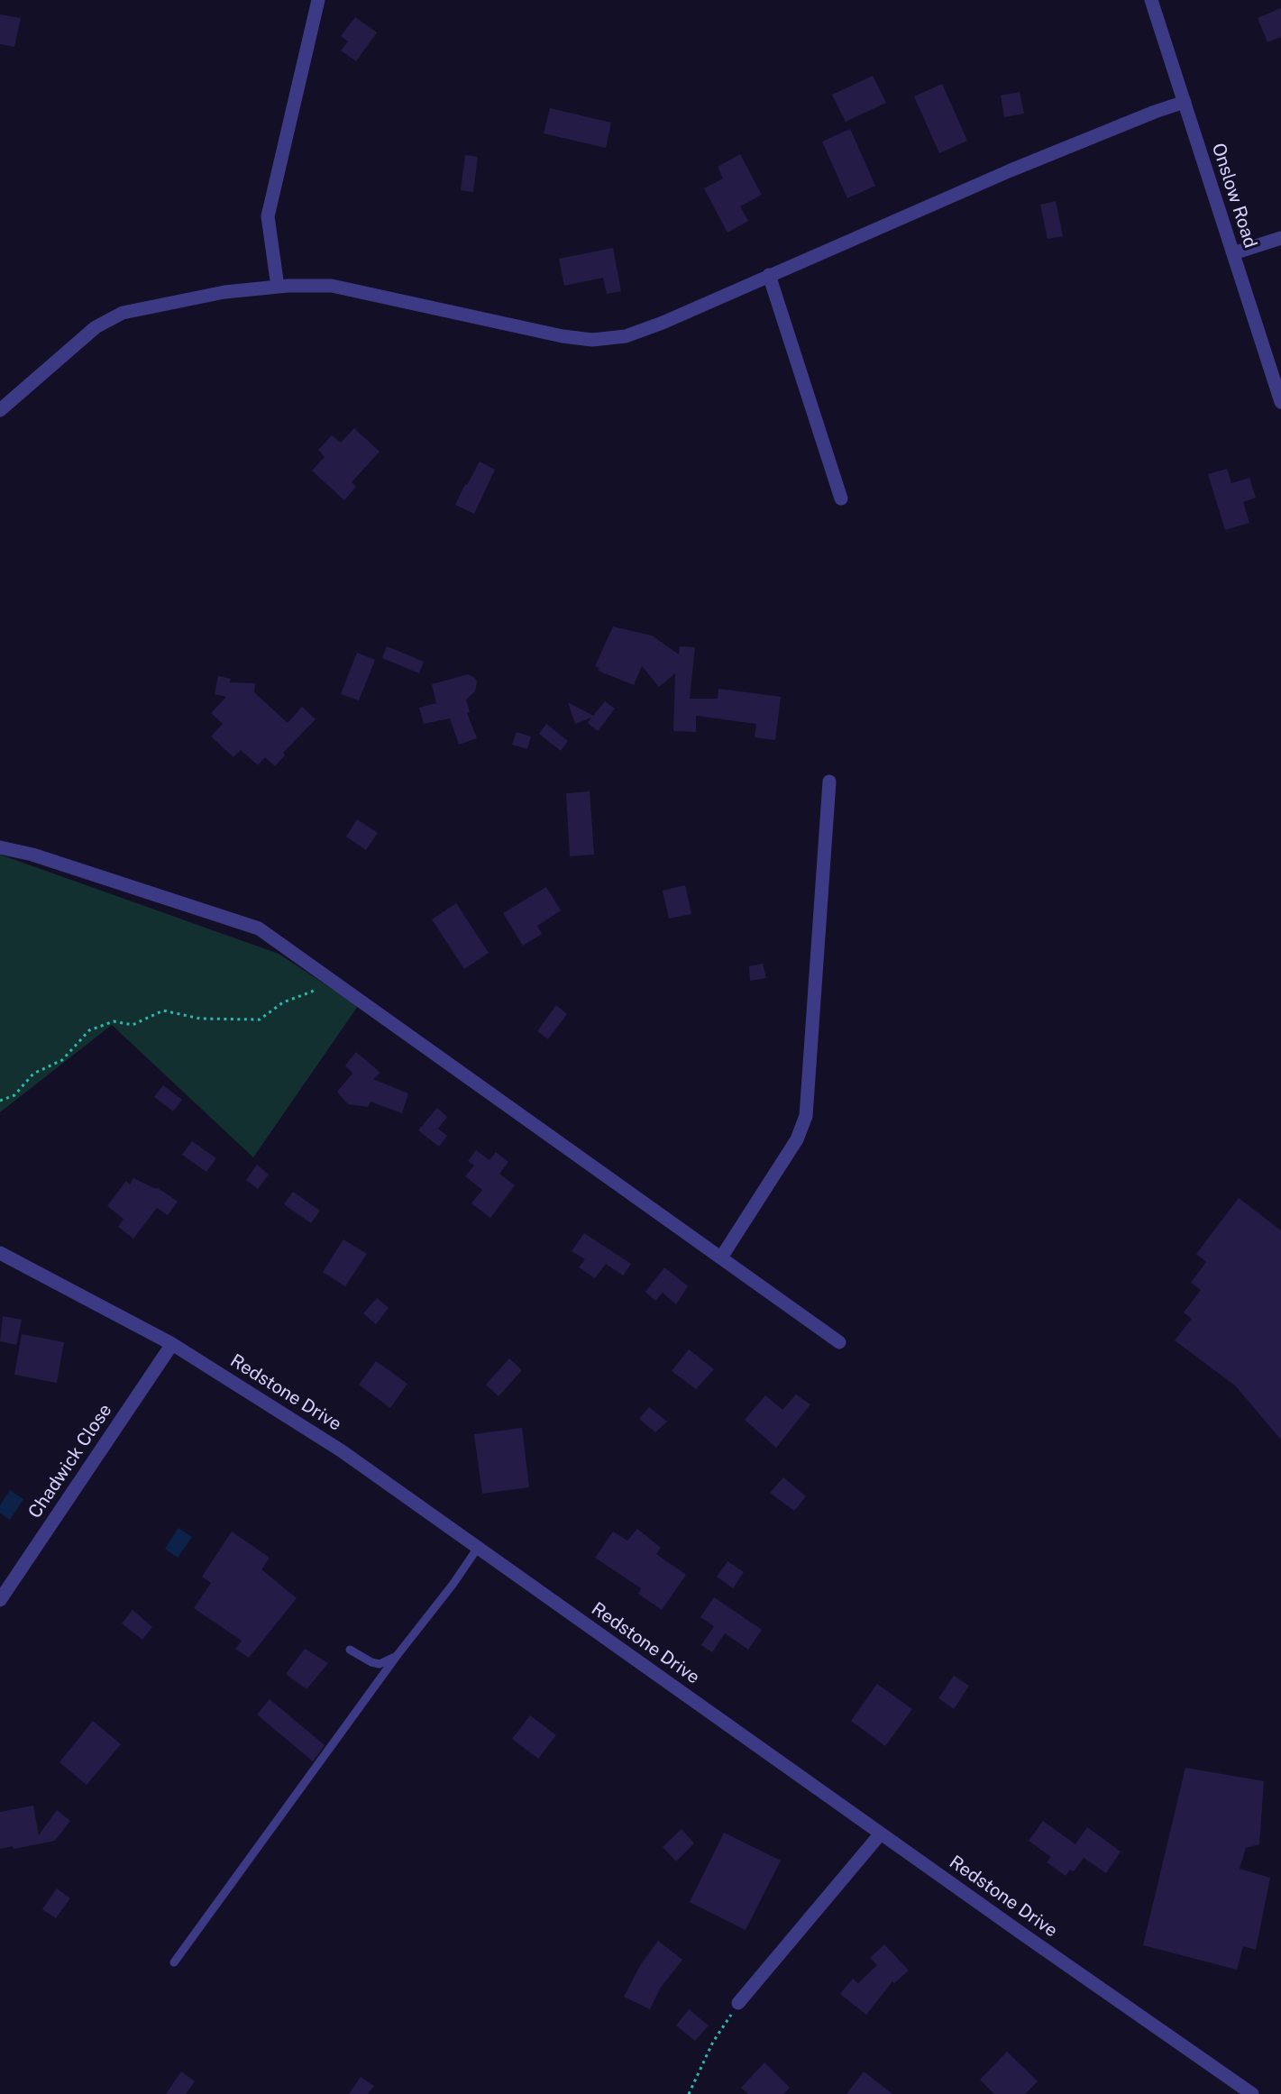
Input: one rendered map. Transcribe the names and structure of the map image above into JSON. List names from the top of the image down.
{
  "streets": {
    "street": ["Onslow Road", "Redstone Drive", "Chadwick Close"]
  },
  "crossings": [
    ["Redstone Drive", "Chadwick Close"]
  ]
}
